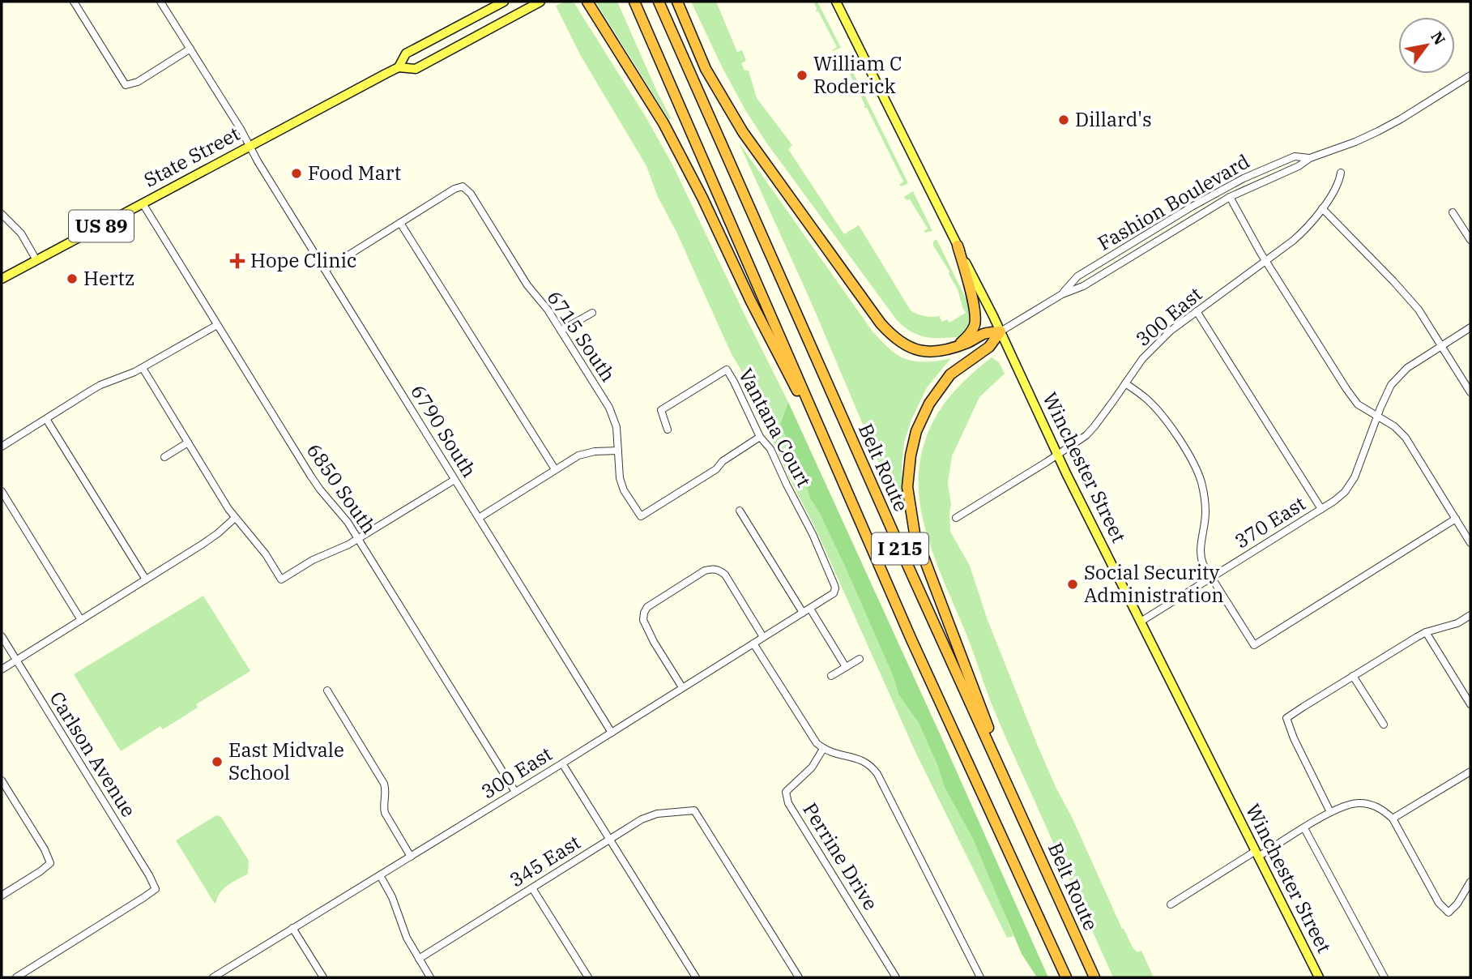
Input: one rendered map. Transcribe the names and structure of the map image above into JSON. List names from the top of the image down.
{
  "streets": {
    "highway": ["Belt Route", "I 215"],
    "main road": ["State Street", "US 89", "Winchester Street"],
    "street": [
      "Fashion Boulevard",
      "300 East",
      "6715 South",
      "Vantana Court",
      "6790 South",
      "6850 South",
      "370 East",
      "Carlson Avenue",
      "Perrine Drive",
      "345 East"
    ]
  },
  "crossings": [
    ["State Street", "6790 South"],
    ["State Street", "6850 South"],
    ["Fashion Boulevard", "Winchester Street"],
    ["300 East", "Vantana Court"],
    ["300 East", "6790 South"],
    ["300 East", "Winchester Street"],
    ["300 East", "6850 South"],
    ["6715 South", "Vantana Court"],
    ["Winchester Street", "370 East"]
  ],
  "places": {
    "other": [
      "William C Roderick",
      "Dillard's",
      "Food Mart",
      "Hertz",
      "Social Security Administration",
      "East Midvale School"
    ],
    "health": ["Hope Clinic"]
  },
  "north": "top right"
}
